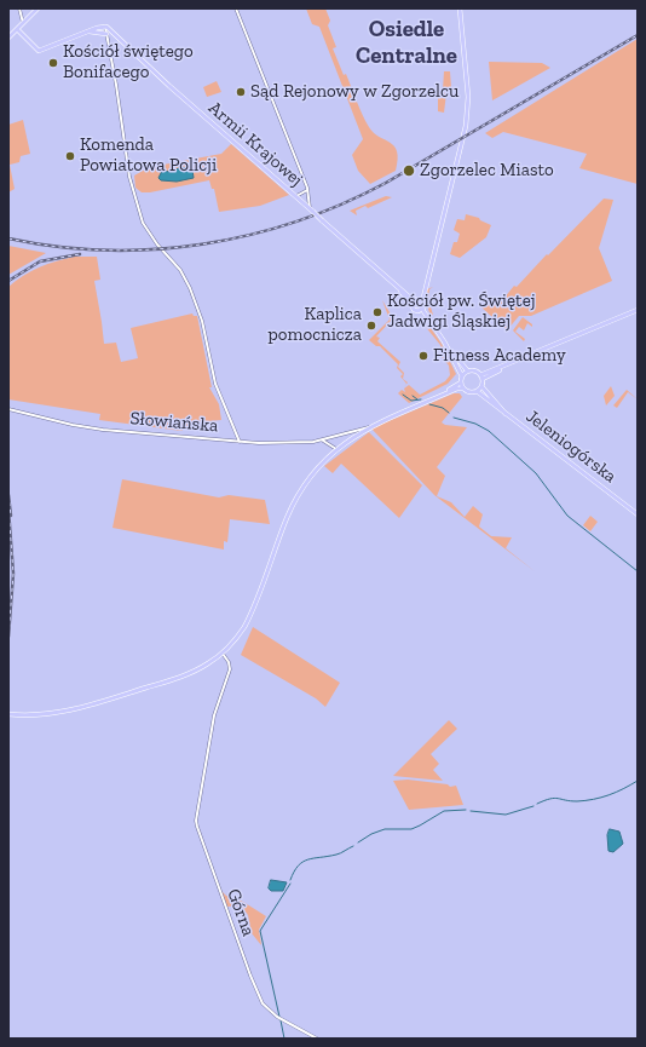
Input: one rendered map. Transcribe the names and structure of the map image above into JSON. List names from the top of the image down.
{
  "streets": {
    "main road": ["Armii Krajowej", "Jeleniogórska"],
    "street": ["Słowiańska", "Górna"]
  },
  "districts": ["Osiedle Centralne"],
  "places": [
    "Kościół świętego Bonifacego",
    "Sąd Rejonowy w Zgorzelcu",
    "Komenda Powiatowa Policji",
    "Zgorzelec Miasto",
    "Kościół pw. Świętej Jadwigi Śląskiej",
    "Kaplica pomocnicza",
    "Fitness Academy"
  ]
}
